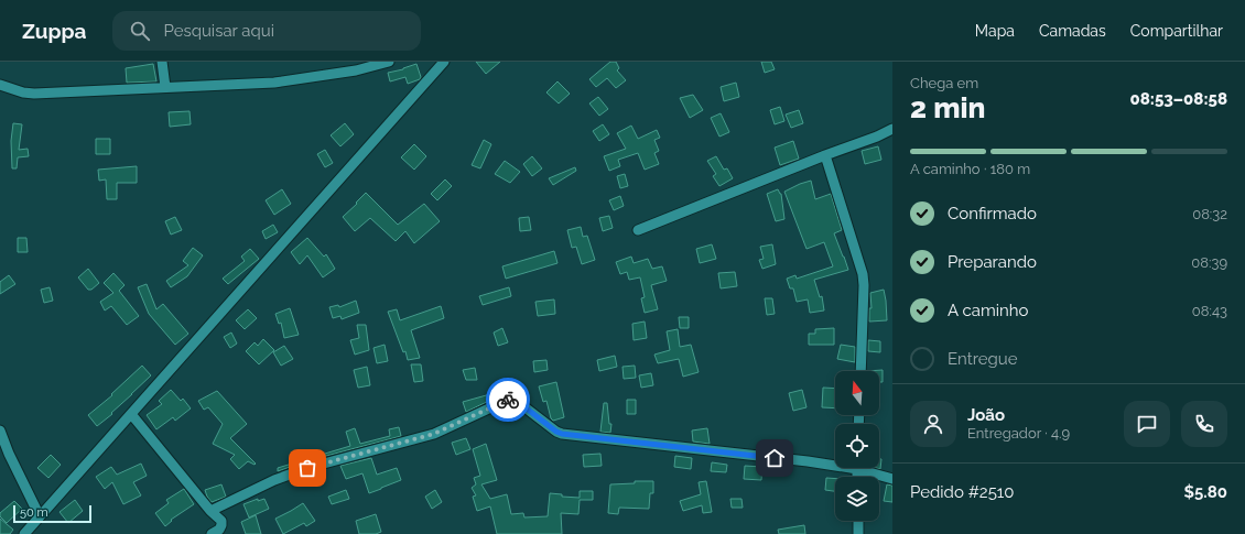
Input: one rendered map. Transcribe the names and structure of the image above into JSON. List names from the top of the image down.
{
  "scale_bar": "50 m",
  "north": "top",
  "page": {
    "header": "Zuppa",
    "search": "Pesquisar aqui",
    "nav": ["Mapa", "Camadas", "Compartilhar"],
    "heading": ["2 min", "Chega em", "08:53–08:58"],
    "panel": [
      "João",
      "Entregador · 4.9",
      "Pedido #2510",
      "$5.80"
    ],
    "bar": "A caminho · 180 m",
    "list": [
      ["Confirmado", "08:32"],
      ["Preparando", "08:39"],
      ["A caminho", "08:43"],
      "Entregue"
    ],
    "scale": "50 m"
  }
}
